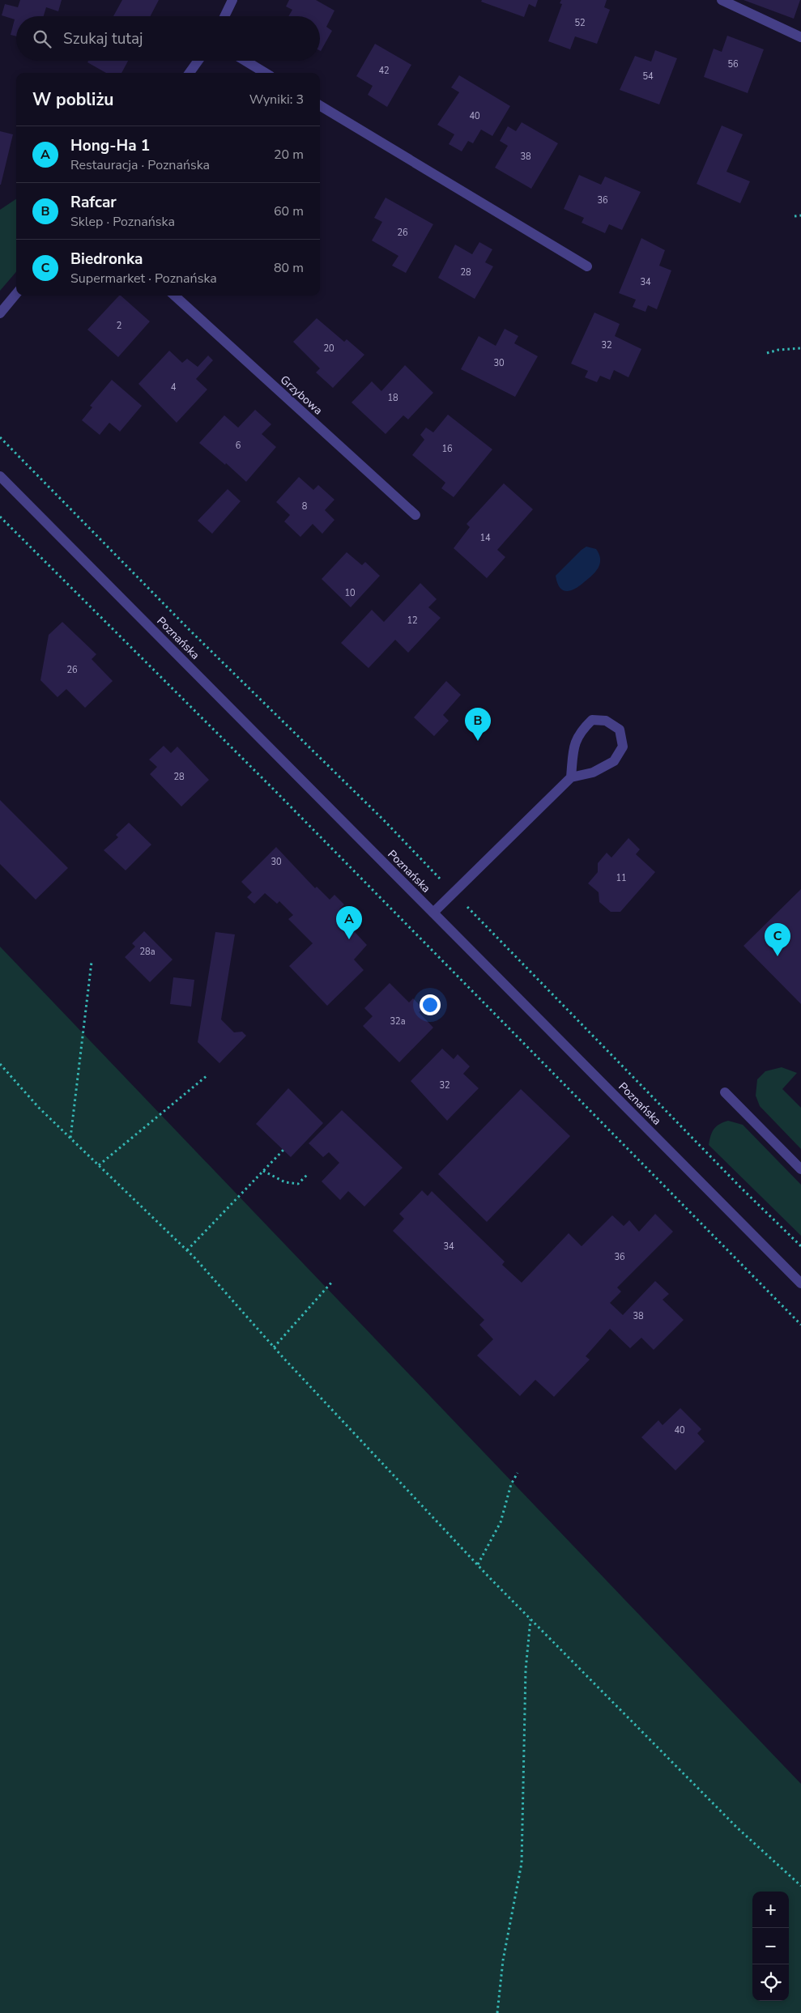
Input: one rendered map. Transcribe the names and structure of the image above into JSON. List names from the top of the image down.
{
  "streets": {
    "street": ["Grzybowa", "Poznańska"]
  },
  "house_numbers": [
    "52",
    "56",
    "42",
    "54",
    "40",
    "38",
    "36",
    "26",
    "28",
    "34",
    "2",
    "32",
    "20",
    "30",
    "4",
    "18",
    "6",
    "16",
    "8",
    "14",
    "10",
    "12",
    "26",
    "28",
    "30",
    "11",
    "28a",
    "32a",
    "32",
    "34",
    "36",
    "38",
    "40"
  ],
  "page": {
    "search": "Szukaj tutaj",
    "heading": ["W pobliżu", "Wyniki: 3"],
    "list": [
      {
        "mark": "A",
        "name": "Hong-Ha 1",
        "note": "Restauracja · Poznańska",
        "value": "20 m"
      },
      {
        "mark": "B",
        "name": "Rafcar",
        "note": "Sklep · Poznańska",
        "value": "60 m"
      },
      {
        "mark": "C",
        "name": "Biedronka",
        "note": "Supermarket · Poznańska",
        "value": "80 m"
      }
    ],
    "pins": ["B", "A", "C"],
    "map_buttons": ["+", "−"]
  }
}
